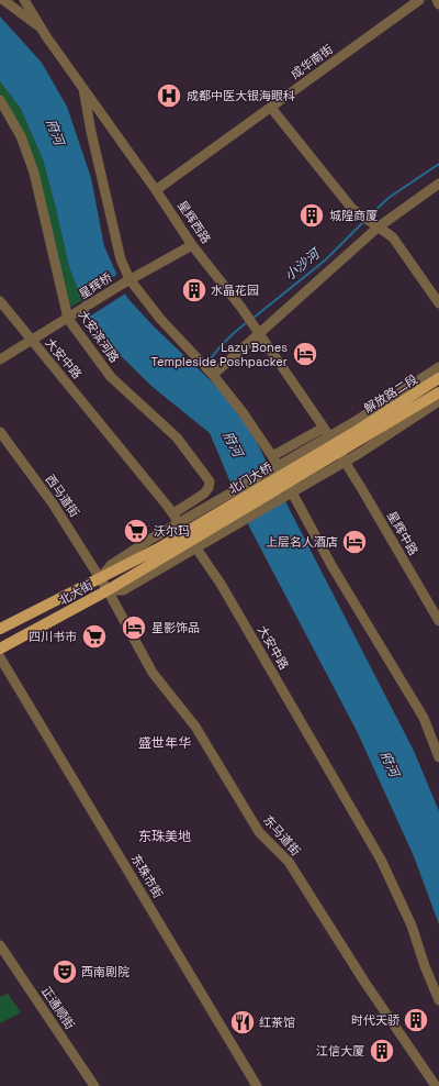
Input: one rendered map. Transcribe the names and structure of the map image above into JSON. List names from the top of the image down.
{
  "streets": {
    "main road": ["解放路二段", "北门大桥", "北大街"],
    "street": [
      "成华南街",
      "星辉西路",
      "星辉桥",
      "大安滨河路",
      "大安中路",
      "西马道街",
      "星辉中路",
      "东马道街",
      "东珠市街",
      "正通顺街"
    ]
  },
  "crossings": [
    ["成华南街", "星辉西路"],
    ["星辉西路", "星辉桥"],
    ["星辉西路", "星辉中路"],
    ["星辉桥", "大安滨河路"],
    ["星辉桥", "大安中路"],
    ["大安滨河路", "大安中路"],
    ["解放路二段", "北门大桥"],
    ["北门大桥", "北大街"],
    ["西马道街", "北大街"],
    ["西马道街", "东马道街"],
    ["北大街", "东马道街"]
  ],
  "districts": ["盛世年华", "东珠美地"],
  "water": ["府河", "小沙河"],
  "places": {
    "hospital": ["成都中医大银海眼科"],
    "building": [
      "城隍商厦",
      "水晶花园",
      "时代天骄",
      "江信大厦"
    ],
    "hotel": ["Lazy Bones Templeside Poshpacker", "上层名人酒店", "星影饰品"],
    "supermarket": ["沃尔玛", "四川书市"],
    "theatre": ["西南剧院"],
    "restaurant": ["红茶馆"]
  }
}
